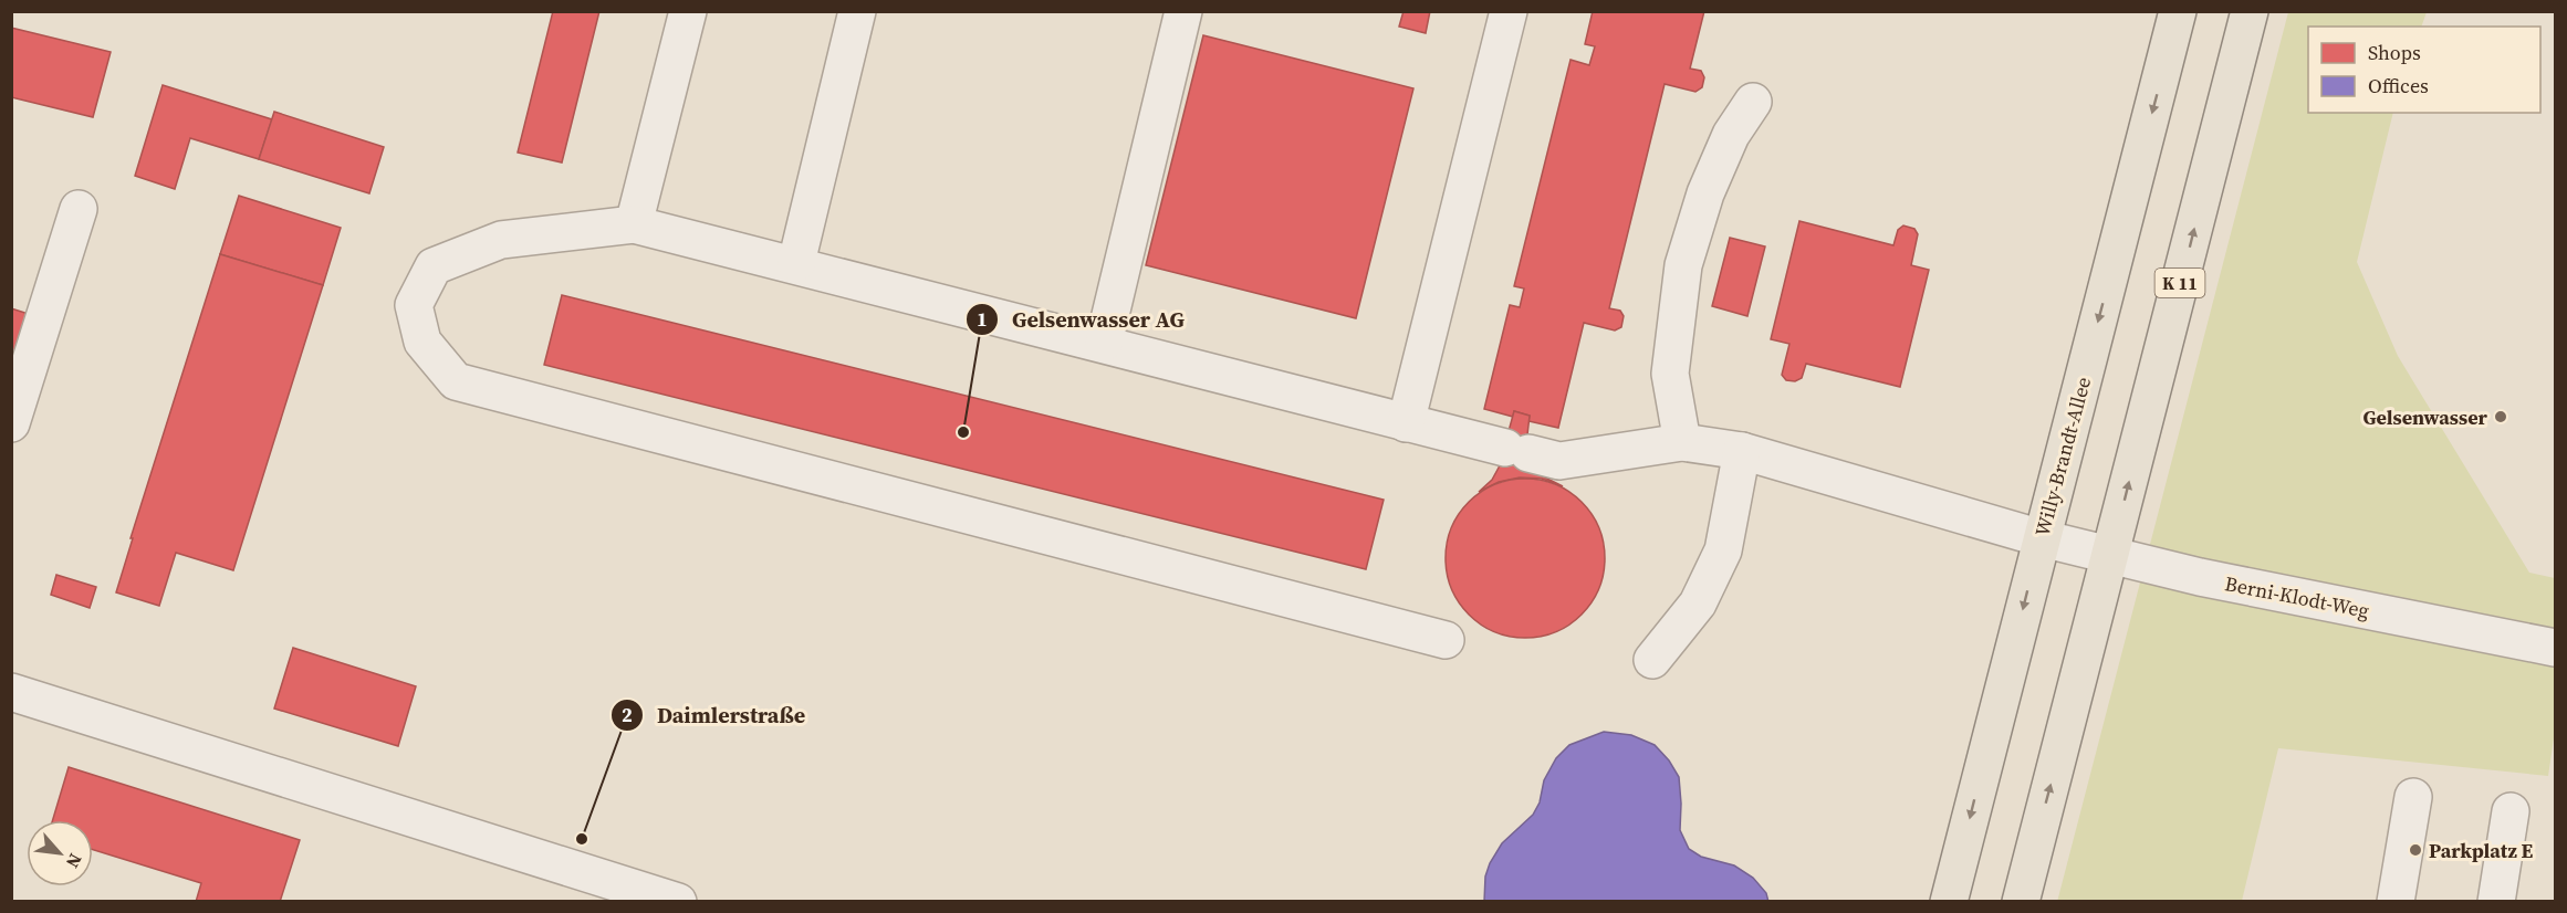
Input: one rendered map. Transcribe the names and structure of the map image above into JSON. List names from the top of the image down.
{
  "streets": {
    "main road": ["K 11", "Willy-Brandt-Allee"],
    "street": ["Berni-Klodt-Weg"]
  },
  "crossings": [
    ["K 11", "Berni-Klodt-Weg"],
    ["Willy-Brandt-Allee", "Berni-Klodt-Weg"]
  ],
  "places": [
    "Gelsenwasser",
    "Gelsenwasser AG",
    "Daimlerstraße",
    "Parkplatz E"
  ],
  "legend": ["Shops", "Offices"],
  "north": "bottom right"
}
